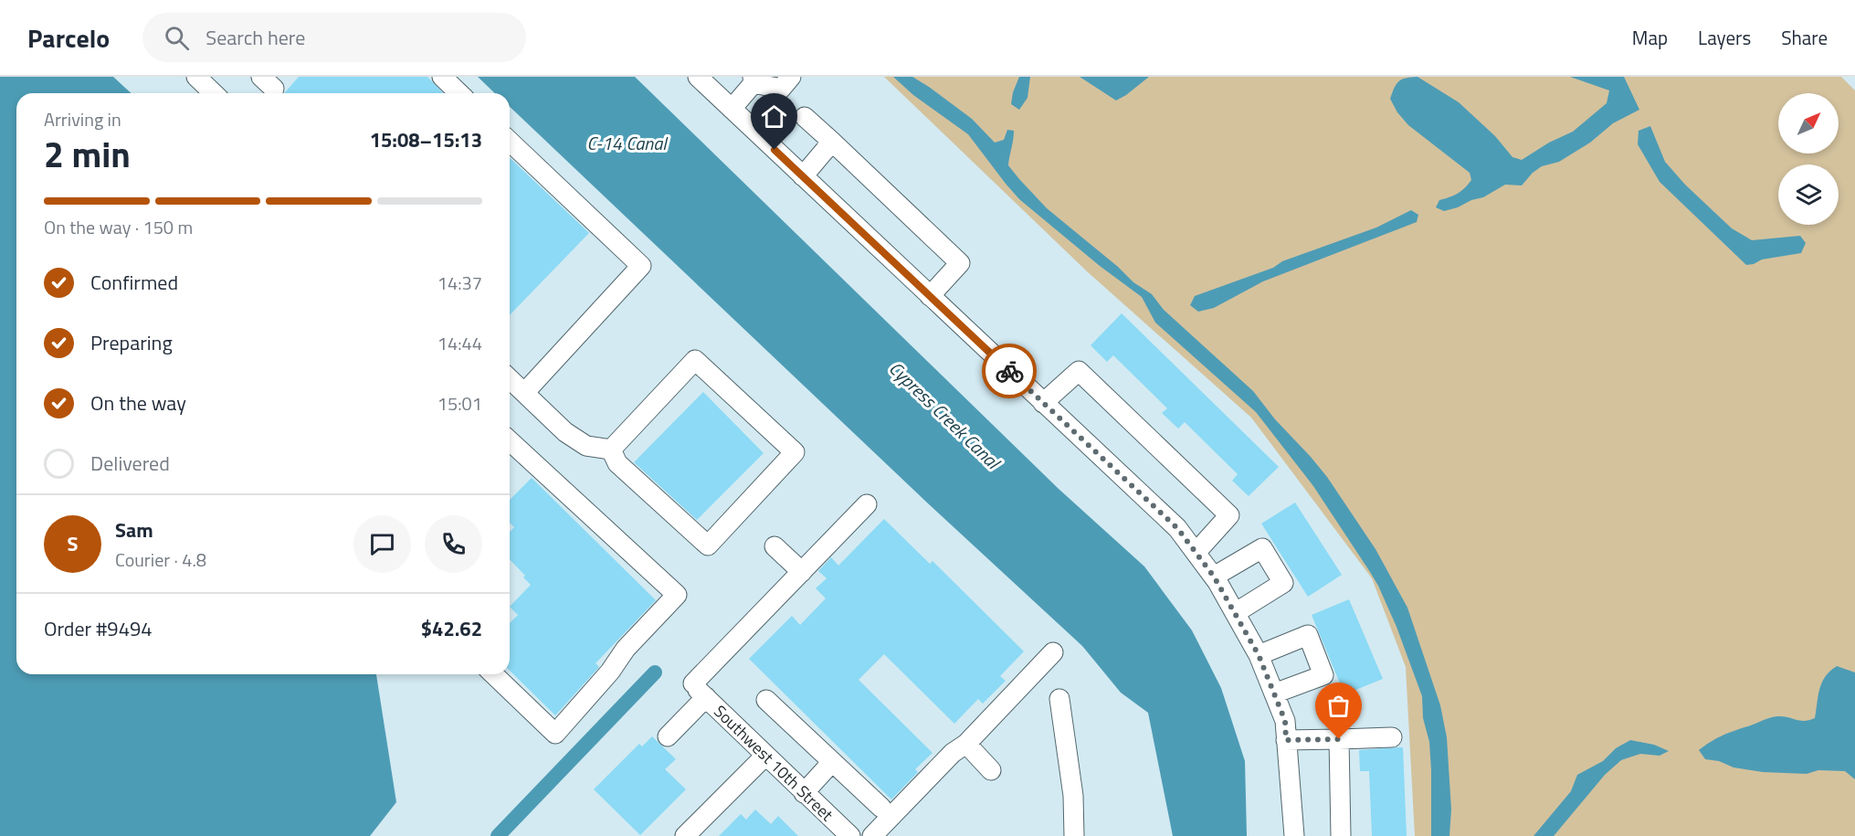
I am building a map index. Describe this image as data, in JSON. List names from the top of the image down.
{
  "streets": {
    "street": ["Southwest 10th Street"]
  },
  "water": ["C-14 Canal", "Cypress Creek Canal"],
  "north": "top right",
  "page": {
    "header": "Parcelo",
    "search": "Search here",
    "nav": ["Map", "Layers", "Share"],
    "heading": ["2 min", "Arriving in", "15:08–15:13"],
    "panel": [
      "Sam",
      "Courier · 4.8",
      "Order #9494",
      "$42.62"
    ],
    "bar": "On the way · 150 m",
    "list": [
      ["Confirmed", "14:37"],
      ["Preparing", "14:44"],
      ["On the way", "15:01"],
      "Delivered"
    ],
    "round": "S"
  }
}
